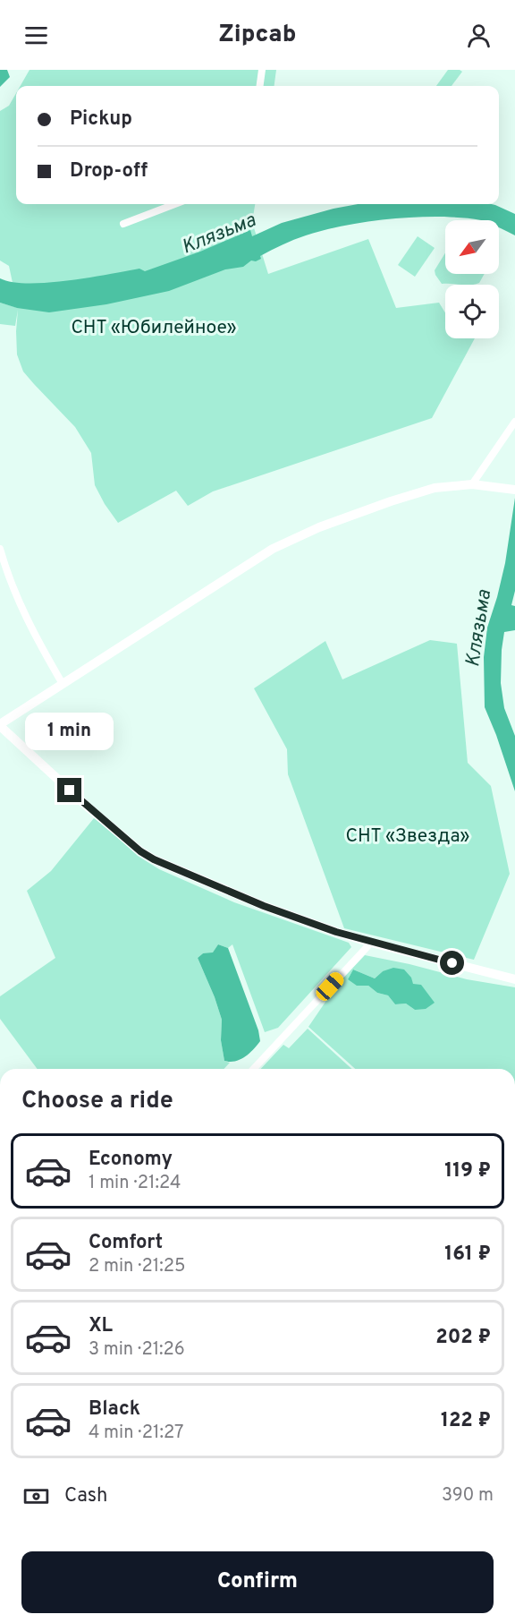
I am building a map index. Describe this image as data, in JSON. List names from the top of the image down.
{
  "water": ["Клязьма"],
  "parks": ["СНТ «Юбилейное»", "СНТ «Звезда»"],
  "north": "bottom left",
  "page": {
    "header": "Zipcab",
    "banner": ["Pickup", "Drop-off"],
    "bubble": "1 min",
    "heading": "Choose a ride",
    "list": [
      {
        "name": "Economy",
        "note": "1 min · 21:24",
        "value": "119 ₽"
      },
      {
        "name": "Comfort",
        "note": "2 min · 21:25",
        "value": "161 ₽"
      },
      {
        "name": "XL",
        "note": "3 min · 21:26",
        "value": "202 ₽"
      },
      {
        "name": "Black",
        "note": "4 min · 21:27",
        "value": "122 ₽"
      }
    ],
    "pay": ["Cash", "390 m"],
    "buttons": "Confirm"
  }
}
